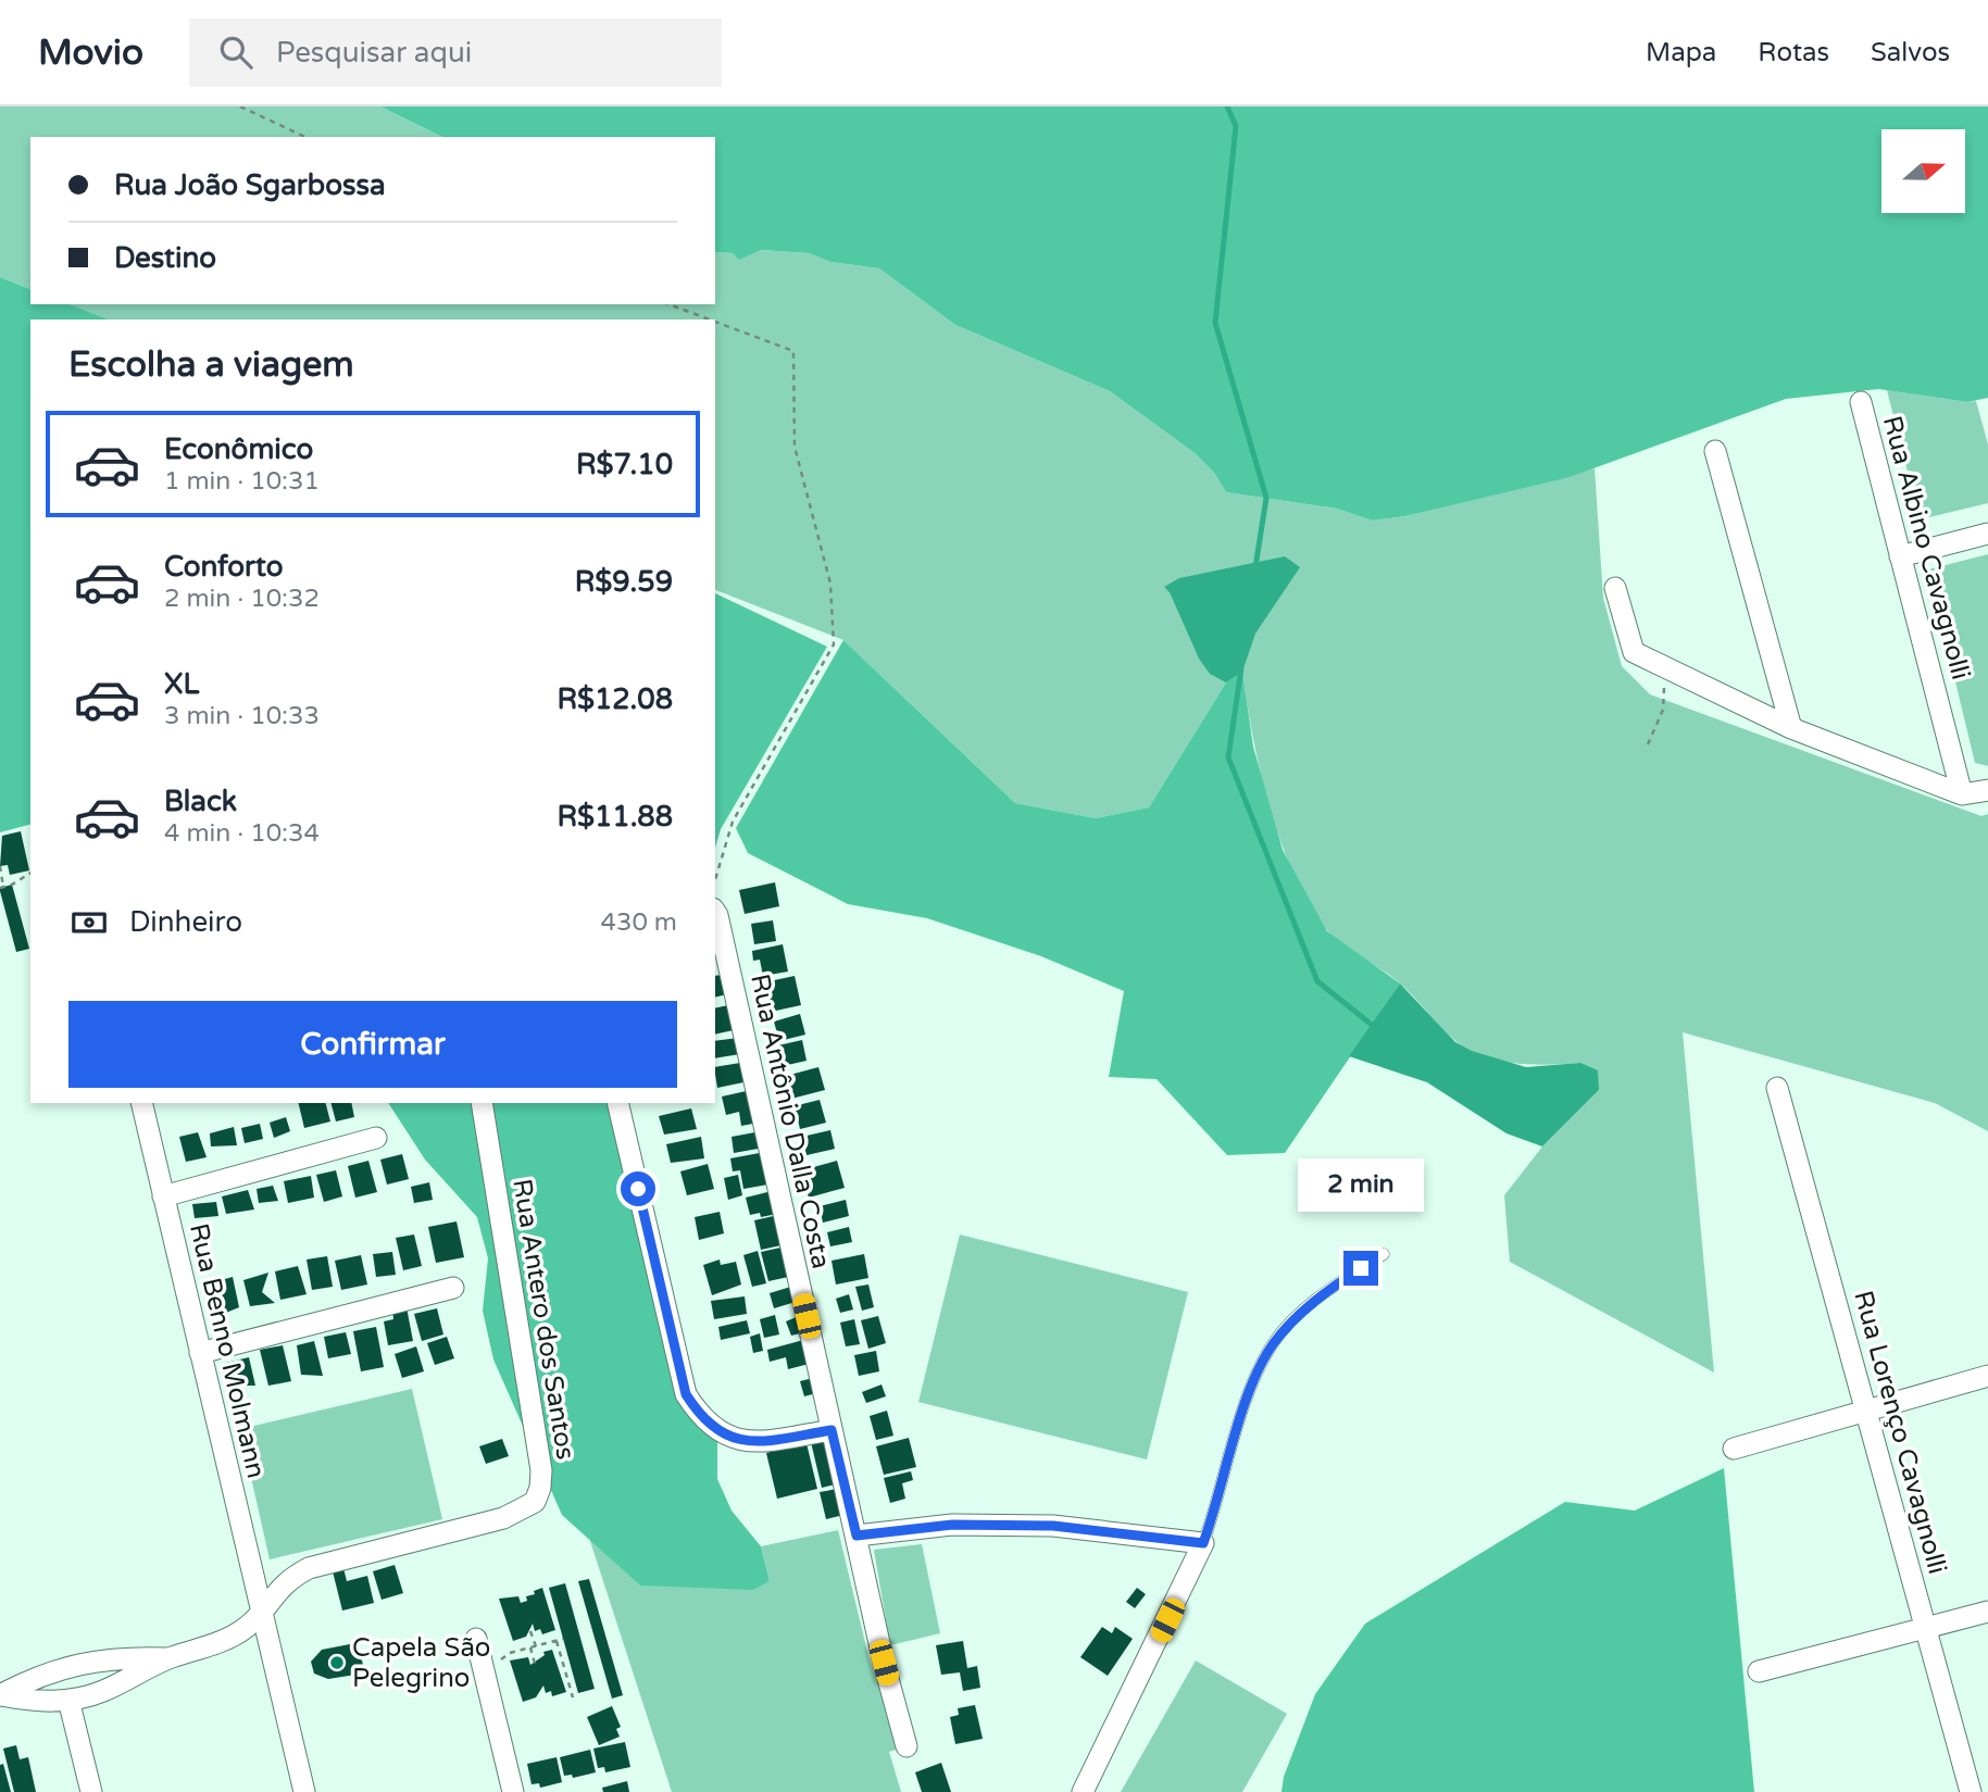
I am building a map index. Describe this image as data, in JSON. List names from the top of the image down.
{
  "streets": {
    "street": [
      "Rua Albino Cavagnolli",
      "Rua Antônio Dalla Costa",
      "Rua Antero dos Santos",
      "Rua Benno Molmann",
      "Rua Lorenço Cavagnolli"
    ]
  },
  "crossings": [
    ["Rua Antero dos Santos", "Rua Benno Molmann"]
  ],
  "places": ["Capela São Pelegrino"],
  "north": "right",
  "page": {
    "header": "Movio",
    "search": "Pesquisar aqui",
    "nav": ["Mapa", "Rotas", "Salvos"],
    "banner": ["Rua João Sgarbossa", "Destino"],
    "heading": "Escolha a viagem",
    "list": [
      {
        "name": "Econômico",
        "note": "1 min · 10:31",
        "value": "R$7.10"
      },
      {
        "name": "Conforto",
        "note": "2 min · 10:32",
        "value": "R$9.59"
      },
      {
        "name": "XL",
        "note": "3 min · 10:33",
        "value": "R$12.08"
      },
      {
        "name": "Black",
        "note": "4 min · 10:34",
        "value": "R$11.88"
      }
    ],
    "pay": ["Dinheiro", "430 m"],
    "buttons": "Confirmar",
    "bubble": "2 min"
  }
}
